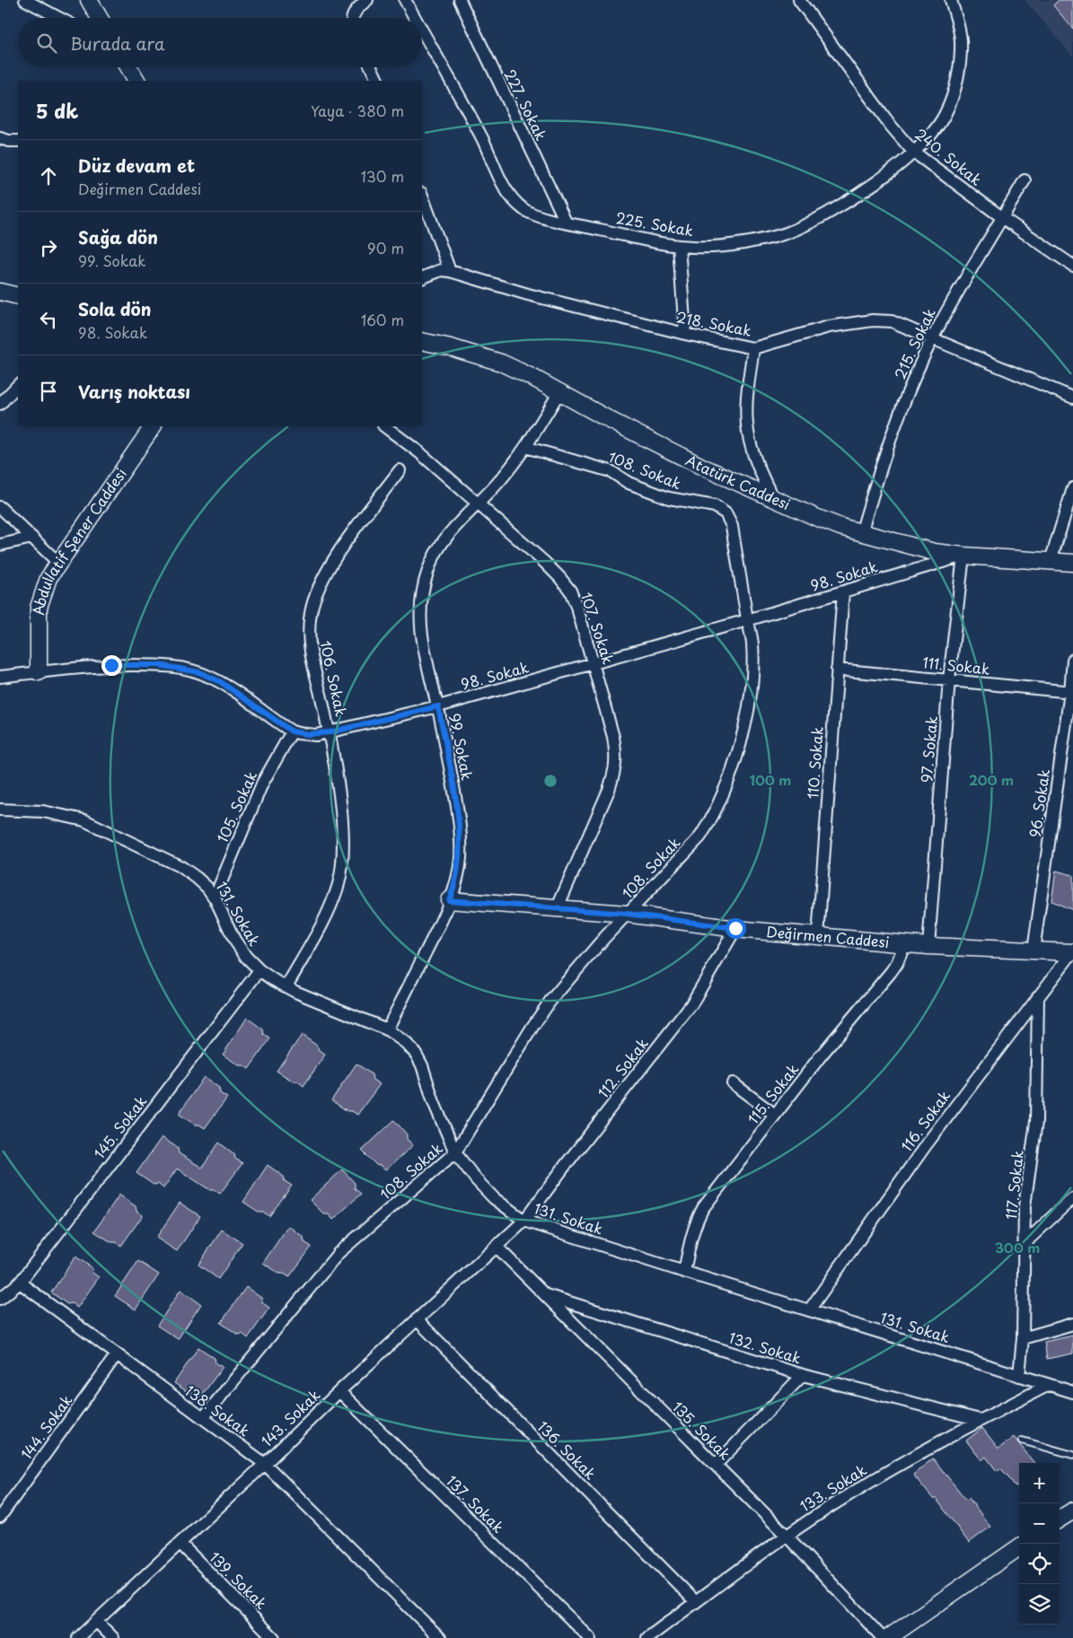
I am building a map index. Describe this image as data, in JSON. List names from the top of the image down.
{
  "streets": {
    "street": [
      "227. Sokak",
      "240. Sokak",
      "225. Sokak",
      "218. Sokak",
      "215. Sokak",
      "108. Sokak",
      "Atatürk Caddesi",
      "Abdullatif Şener Caddesi",
      "98. Sokak",
      "107. Sokak",
      "111. Sokak",
      "106. Sokak",
      "99. Sokak",
      "97. Sokak",
      "110. Sokak",
      "96. Sokak",
      "105. Sokak",
      "131. Sokak",
      "Değirmen Caddesi",
      "112. Sokak",
      "115. Sokak",
      "116. Sokak",
      "145. Sokak",
      "117. Sokak",
      "132. Sokak",
      "138. Sokak",
      "143. Sokak",
      "144. Sokak",
      "135. Sokak",
      "136. Sokak",
      "133. Sokak",
      "137. Sokak",
      "139. Sokak"
    ]
  },
  "crossings": [
    ["227. Sokak", "225. Sokak"],
    ["240. Sokak", "225. Sokak"],
    ["240. Sokak", "215. Sokak"],
    ["218. Sokak", "215. Sokak"],
    ["215. Sokak", "Atatürk Caddesi"],
    ["108. Sokak", "98. Sokak"],
    ["108. Sokak", "99. Sokak"],
    ["108. Sokak", "131. Sokak"],
    ["108. Sokak", "Değirmen Caddesi"],
    ["108. Sokak", "138. Sokak"],
    ["Atatürk Caddesi", "98. Sokak"],
    ["Atatürk Caddesi", "99. Sokak"],
    ["Atatürk Caddesi", "97. Sokak"],
    ["Abdullatif Şener Caddesi", "98. Sokak"],
    ["98. Sokak", "107. Sokak"],
    ["98. Sokak", "106. Sokak"],
    ["98. Sokak", "99. Sokak"],
    ["98. Sokak", "97. Sokak"],
    ["98. Sokak", "110. Sokak"],
    ["98. Sokak", "105. Sokak"],
    ["107. Sokak", "99. Sokak"],
    ["107. Sokak", "Değirmen Caddesi"],
    ["111. Sokak", "97. Sokak"],
    ["111. Sokak", "110. Sokak"],
    ["111. Sokak", "96. Sokak"],
    ["106. Sokak", "131. Sokak"],
    ["99. Sokak", "131. Sokak"],
    ["99. Sokak", "Değirmen Caddesi"],
    ["97. Sokak", "Değirmen Caddesi"],
    ["110. Sokak", "Değirmen Caddesi"],
    ["96. Sokak", "Değirmen Caddesi"],
    ["105. Sokak", "131. Sokak"],
    ["131. Sokak", "112. Sokak"],
    ["131. Sokak", "115. Sokak"],
    ["131. Sokak", "116. Sokak"],
    ["131. Sokak", "145. Sokak"],
    ["131. Sokak", "117. Sokak"],
    ["131. Sokak", "143. Sokak"],
    ["131. Sokak", "133. Sokak"],
    ["Değirmen Caddesi", "112. Sokak"],
    ["Değirmen Caddesi", "115. Sokak"],
    ["Değirmen Caddesi", "116. Sokak"],
    ["112. Sokak", "143. Sokak"],
    ["116. Sokak", "117. Sokak"],
    ["145. Sokak", "138. Sokak"],
    ["132. Sokak", "135. Sokak"],
    ["132. Sokak", "133. Sokak"],
    ["138. Sokak", "143. Sokak"],
    ["138. Sokak", "144. Sokak"],
    ["143. Sokak", "135. Sokak"],
    ["143. Sokak", "136. Sokak"],
    ["143. Sokak", "137. Sokak"],
    ["143. Sokak", "139. Sokak"],
    ["135. Sokak", "133. Sokak"],
    ["136. Sokak", "133. Sokak"]
  ],
  "page": {
    "search": "Burada ara",
    "heading": ["5 dk", "Yaya · 380 m"],
    "list": [
      ["Düz devam et", "Değirmen Caddesi", "130 m"],
      ["Sağa dön", "99. Sokak", "90 m"],
      ["Sola dön", "98. Sokak", "160 m"],
      "Varış noktası"
    ],
    "map_buttons": ["+", "−"]
  },
  "rings": ["100 m", "200 m", "300 m"]
}
